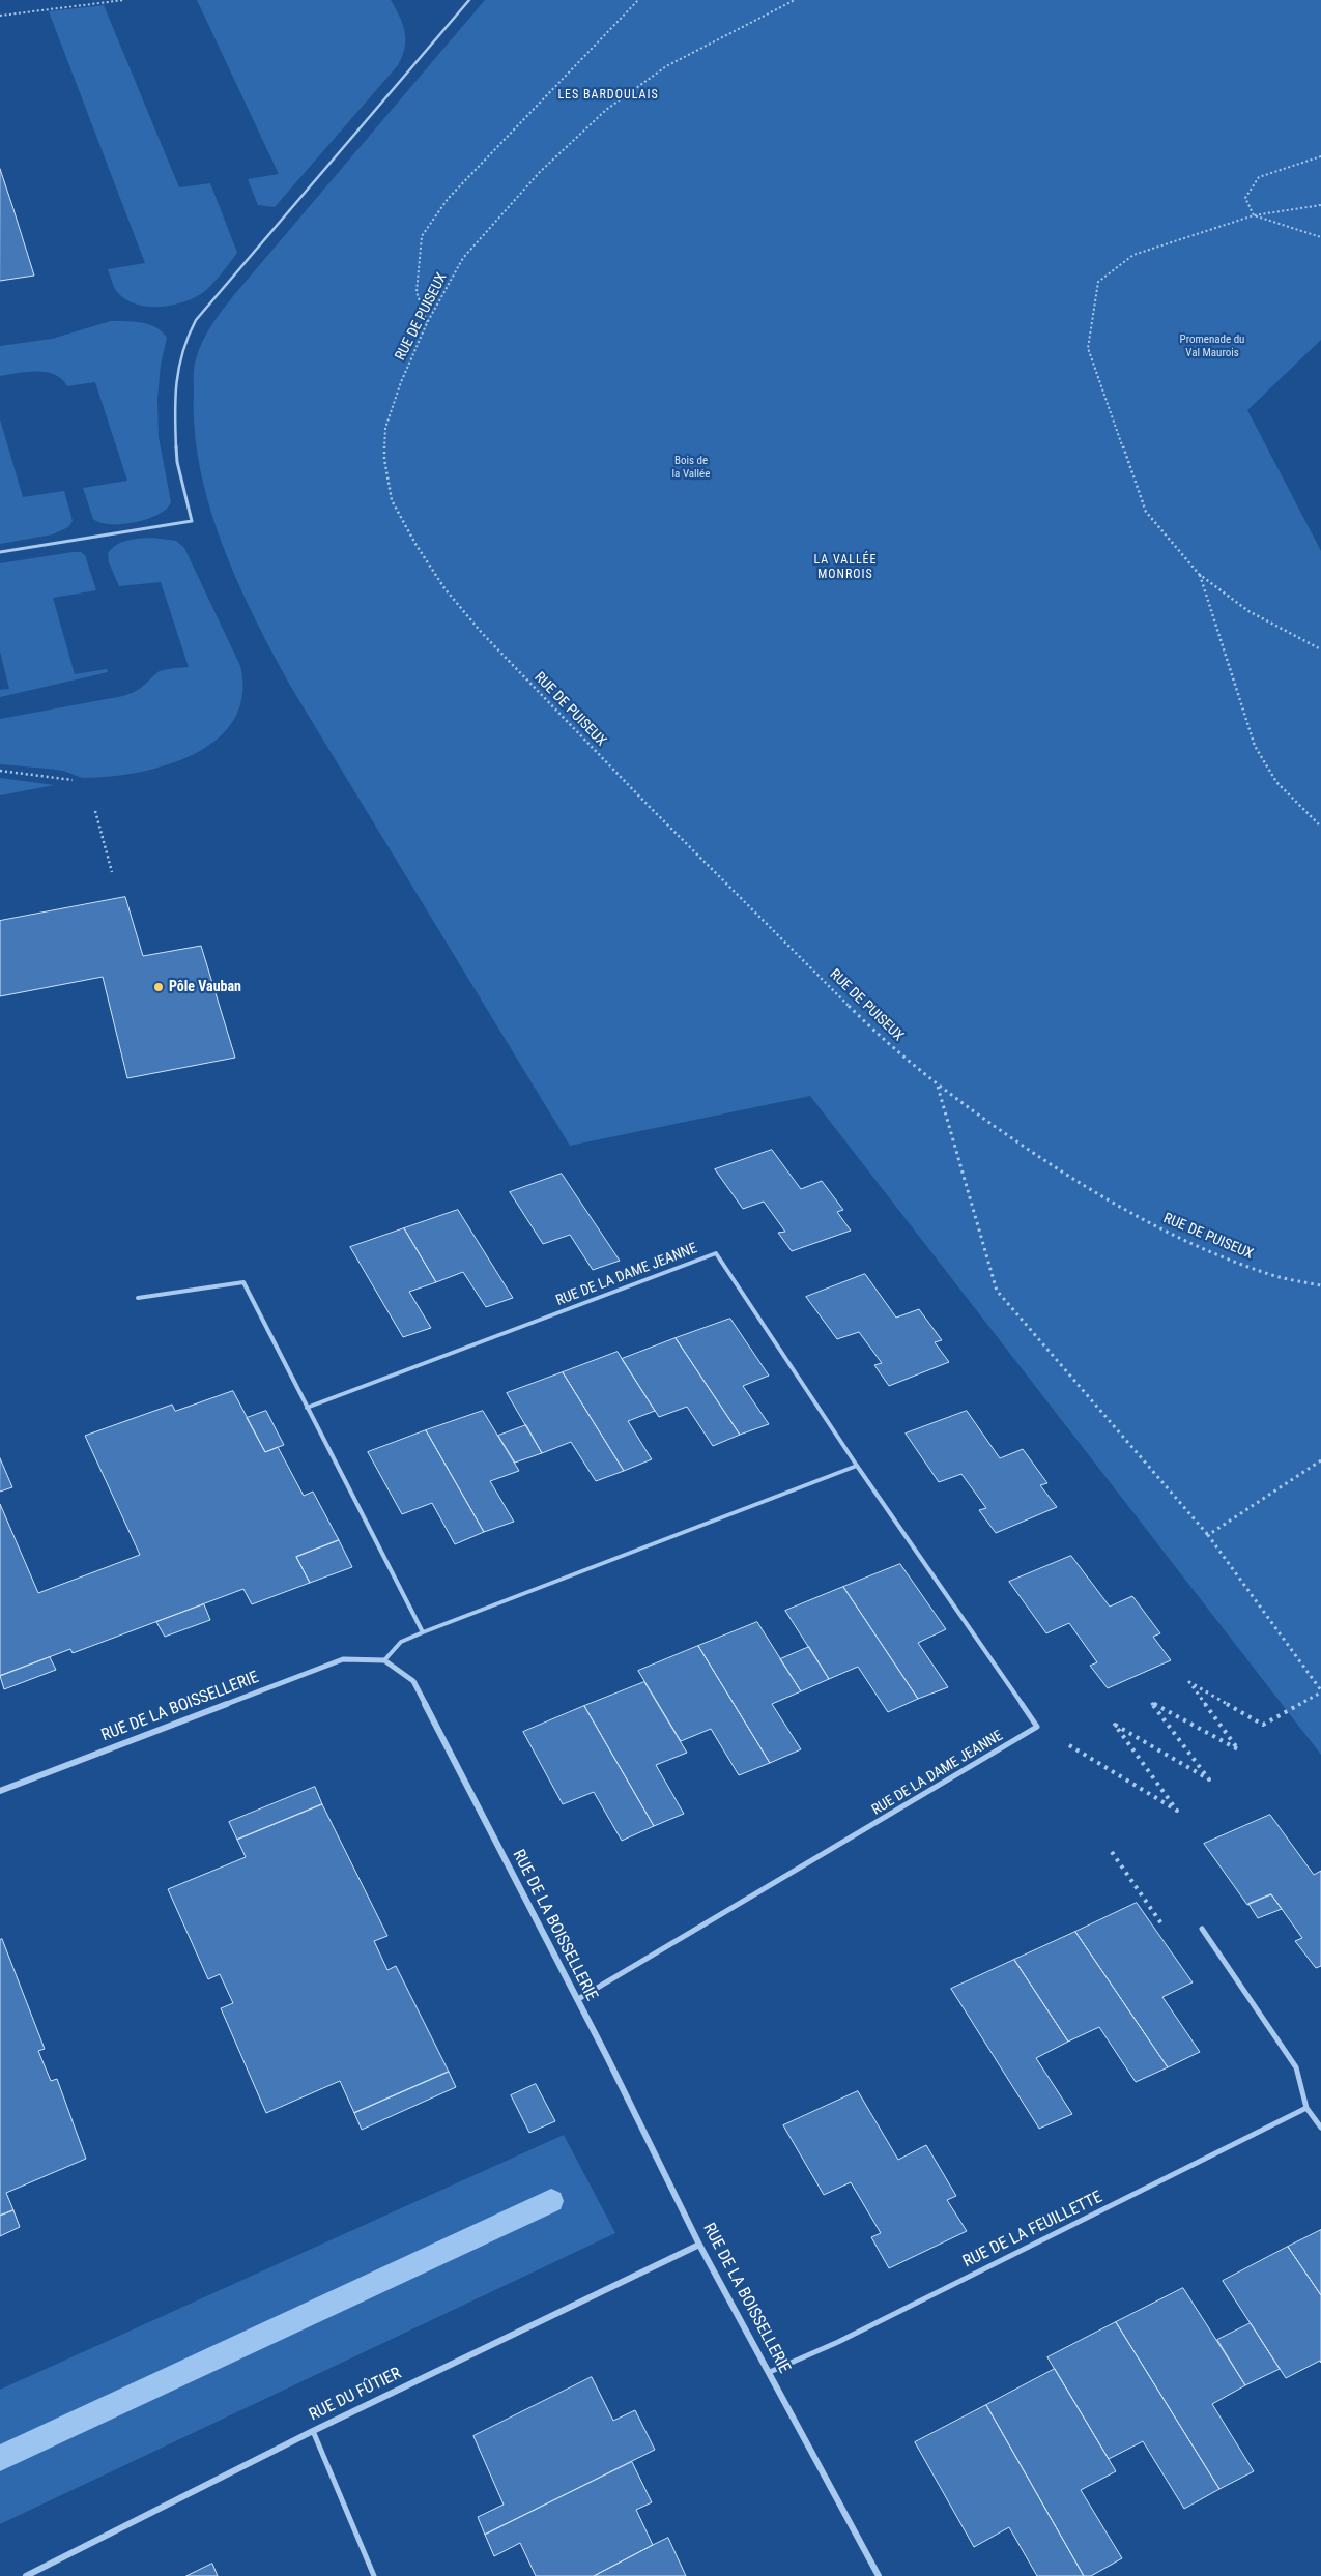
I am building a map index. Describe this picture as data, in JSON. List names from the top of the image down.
{
  "streets": {
    "street": ["RUE DE LA BOISSELLERIE", "RUE DU FÛTIER"],
    "lane": ["RUE DE LA DAME JEANNE", "RUE DE LA FEUILLETTE"],
    "path": ["RUE DE PUISEUX"]
  },
  "crossings": [
    ["RUE DE LA DAME JEANNE", "RUE DE LA BOISSELLERIE"],
    ["RUE DE LA BOISSELLERIE", "RUE DE LA FEUILLETTE"],
    ["RUE DE LA BOISSELLERIE", "RUE DU FÛTIER"]
  ],
  "districts": ["LES BARDOULAIS", "LA VALLÉE MONROIS"],
  "parks": ["Promenade du Val Maurois", "Bois de la Vallée"],
  "places": ["Pôle Vauban"]
}
